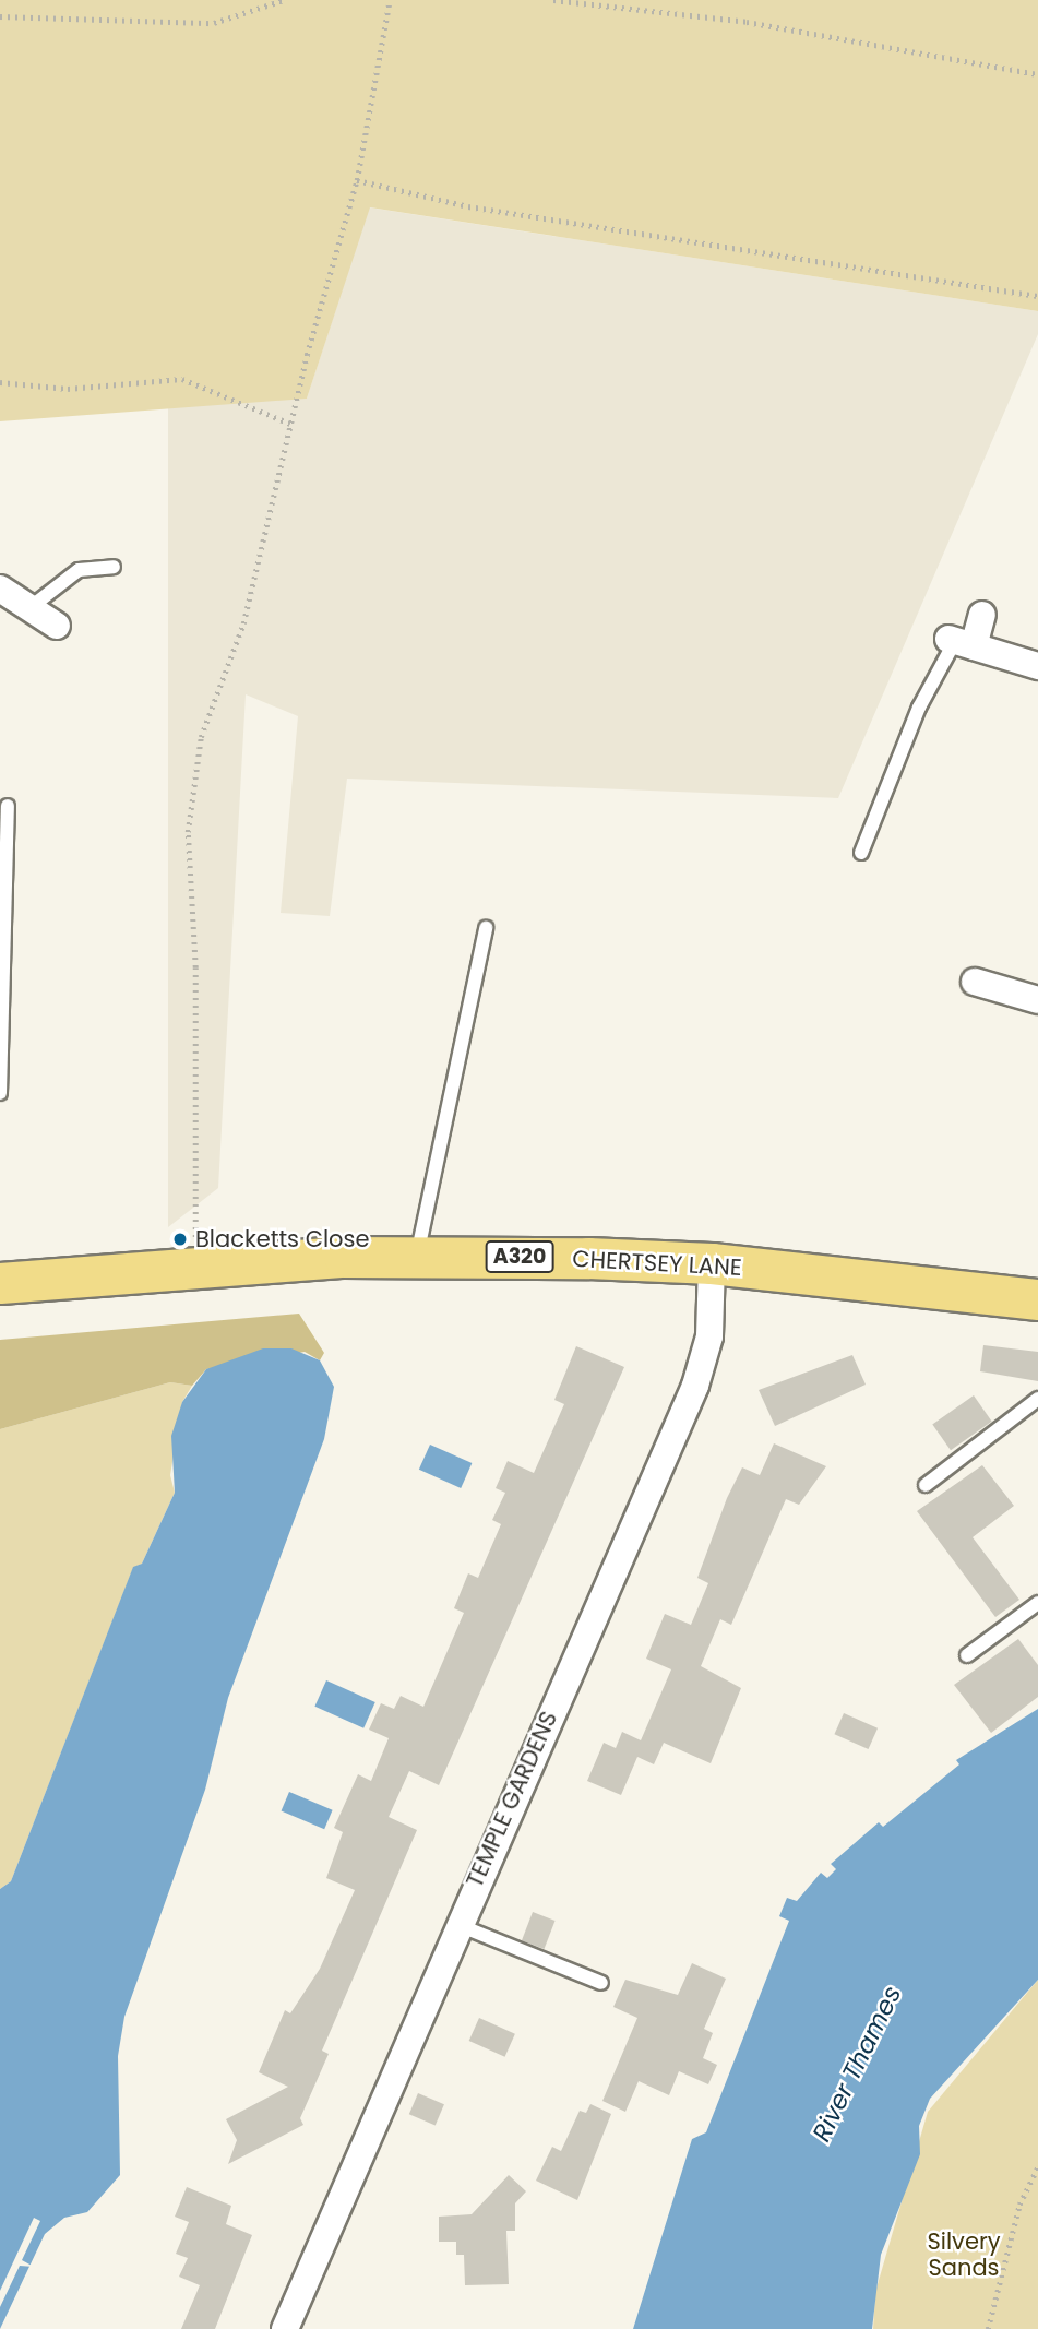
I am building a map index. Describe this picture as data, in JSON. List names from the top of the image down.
{
  "streets": {
    "main road": ["A320", "CHERTSEY LANE"],
    "street": ["TEMPLE GARDENS"]
  },
  "crossings": [
    ["CHERTSEY LANE", "TEMPLE GARDENS"]
  ],
  "water": ["River Thames"],
  "parks": ["Silvery Sands"],
  "places": ["Blacketts Close"]
}
